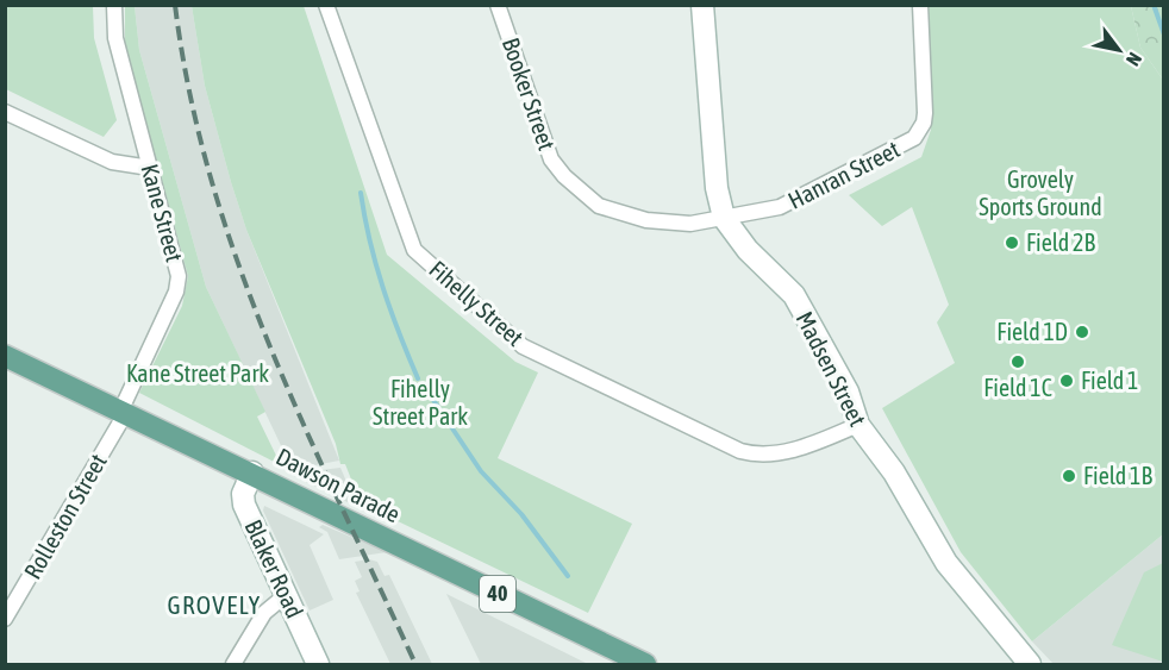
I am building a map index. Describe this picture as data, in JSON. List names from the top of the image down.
{
  "streets": {
    "main road": ["Dawson Parade", "40"],
    "street": [
      "Booker Street",
      "Hanran Street",
      "Kane Street",
      "Fihelly Street",
      "Madsen Street",
      "Rolleston Street",
      "Blaker Road"
    ]
  },
  "crossings": [
    ["Booker Street", "Hanran Street"],
    ["Booker Street", "Madsen Street"],
    ["Hanran Street", "Madsen Street"],
    ["Kane Street", "Dawson Parade"],
    ["Kane Street", "Rolleston Street"],
    ["Fihelly Street", "Madsen Street"],
    ["Dawson Parade", "Rolleston Street"],
    ["Dawson Parade", "Blaker Road"]
  ],
  "districts": ["GROVELY"],
  "parks": ["Grovely Sports Ground", "Kane Street Park", "Fihelly Street Park"],
  "places": [
    "Field 2B",
    "Field 1D",
    "Field 1C",
    "Field 1",
    "Field 1B"
  ],
  "north": "bottom right"
}
